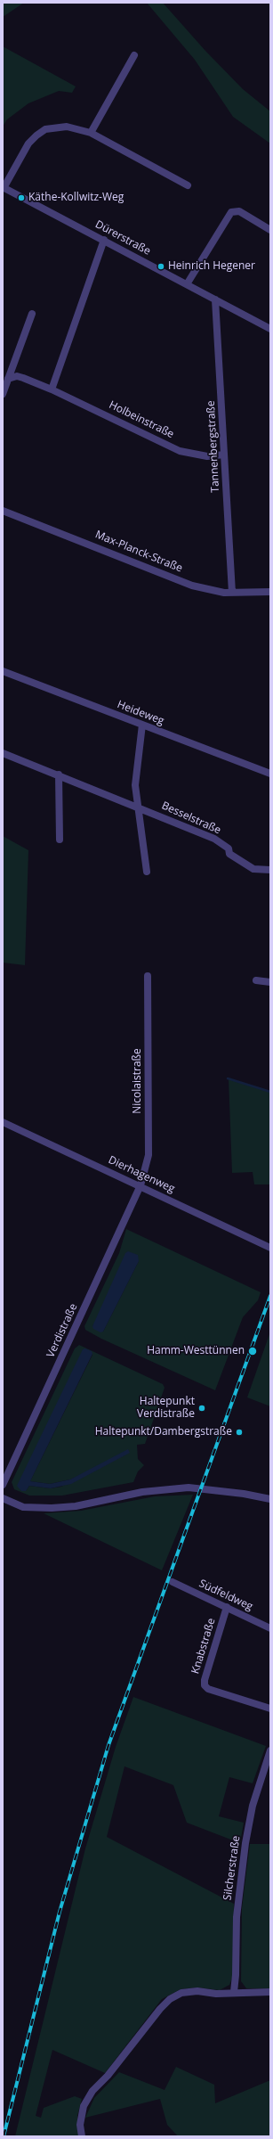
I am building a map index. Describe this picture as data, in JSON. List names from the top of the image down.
{
  "streets": {
    "street": [
      "Dürerstraße",
      "Holbeinstraße",
      "Tannenbergstraße",
      "Max-Planck-Straße",
      "Heideweg",
      "Besselstraße",
      "Nicolaistraße",
      "Dierhagenweg",
      "Verdistraße",
      "Südfeldweg",
      "Knabstraße",
      "Silcherstraße"
    ]
  },
  "crossings": [
    ["Dürerstraße", "Tannenbergstraße"],
    ["Holbeinstraße", "Tannenbergstraße"],
    ["Tannenbergstraße", "Max-Planck-Straße"],
    ["Nicolaistraße", "Dierhagenweg"],
    ["Nicolaistraße", "Verdistraße"],
    ["Dierhagenweg", "Verdistraße"],
    ["Südfeldweg", "Knabstraße"]
  ],
  "places": [
    "Käthe-Kollwitz-Weg",
    "Heinrich Hegener",
    "Hamm-Westtünnen",
    "Haltepunkt Verdistraße",
    "Haltepunkt/Dambergstraße"
  ]
}
